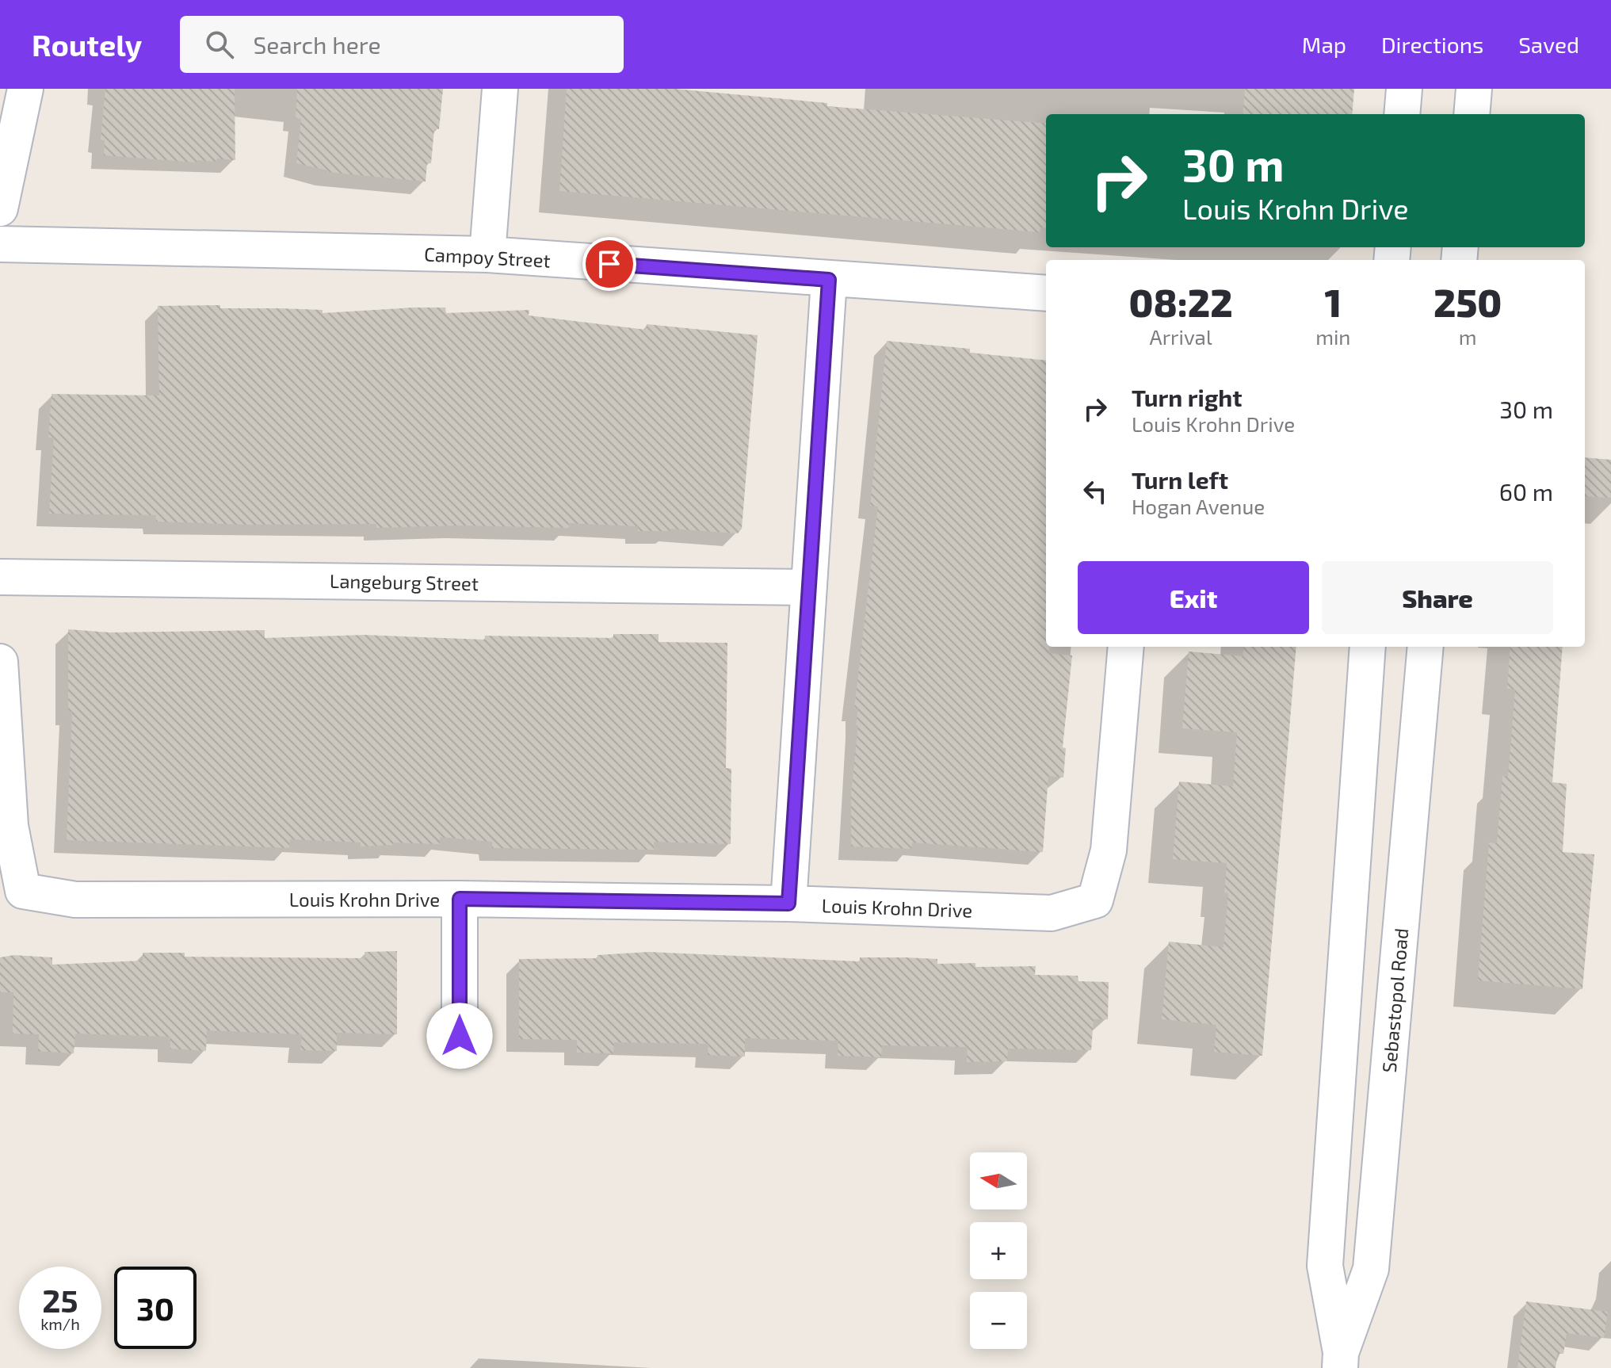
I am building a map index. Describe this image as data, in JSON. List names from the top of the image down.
{
  "streets": {
    "street": [
      "Campoy Street",
      "Langeburg Street",
      "Louis Krohn Drive",
      "Sebastopol Road"
    ]
  },
  "north": "left",
  "page": {
    "header": "Routely",
    "search": "Search here",
    "nav": ["Map", "Directions", "Saved"],
    "turn": ["30 m", "Louis Krohn Drive"],
    "eta": [
      "08:22",
      "Arrival",
      "1",
      "min",
      "250",
      "m"
    ],
    "list": [
      {
        "name": "Turn right",
        "note": "Louis Krohn Drive",
        "value": "30 m"
      },
      {
        "name": "Turn left",
        "note": "Hogan Avenue",
        "value": "60 m"
      }
    ],
    "buttons": ["Exit", "Share"],
    "map_buttons": ["+", "−"],
    "speed": "25 km/h",
    "limit": "30"
  }
}
